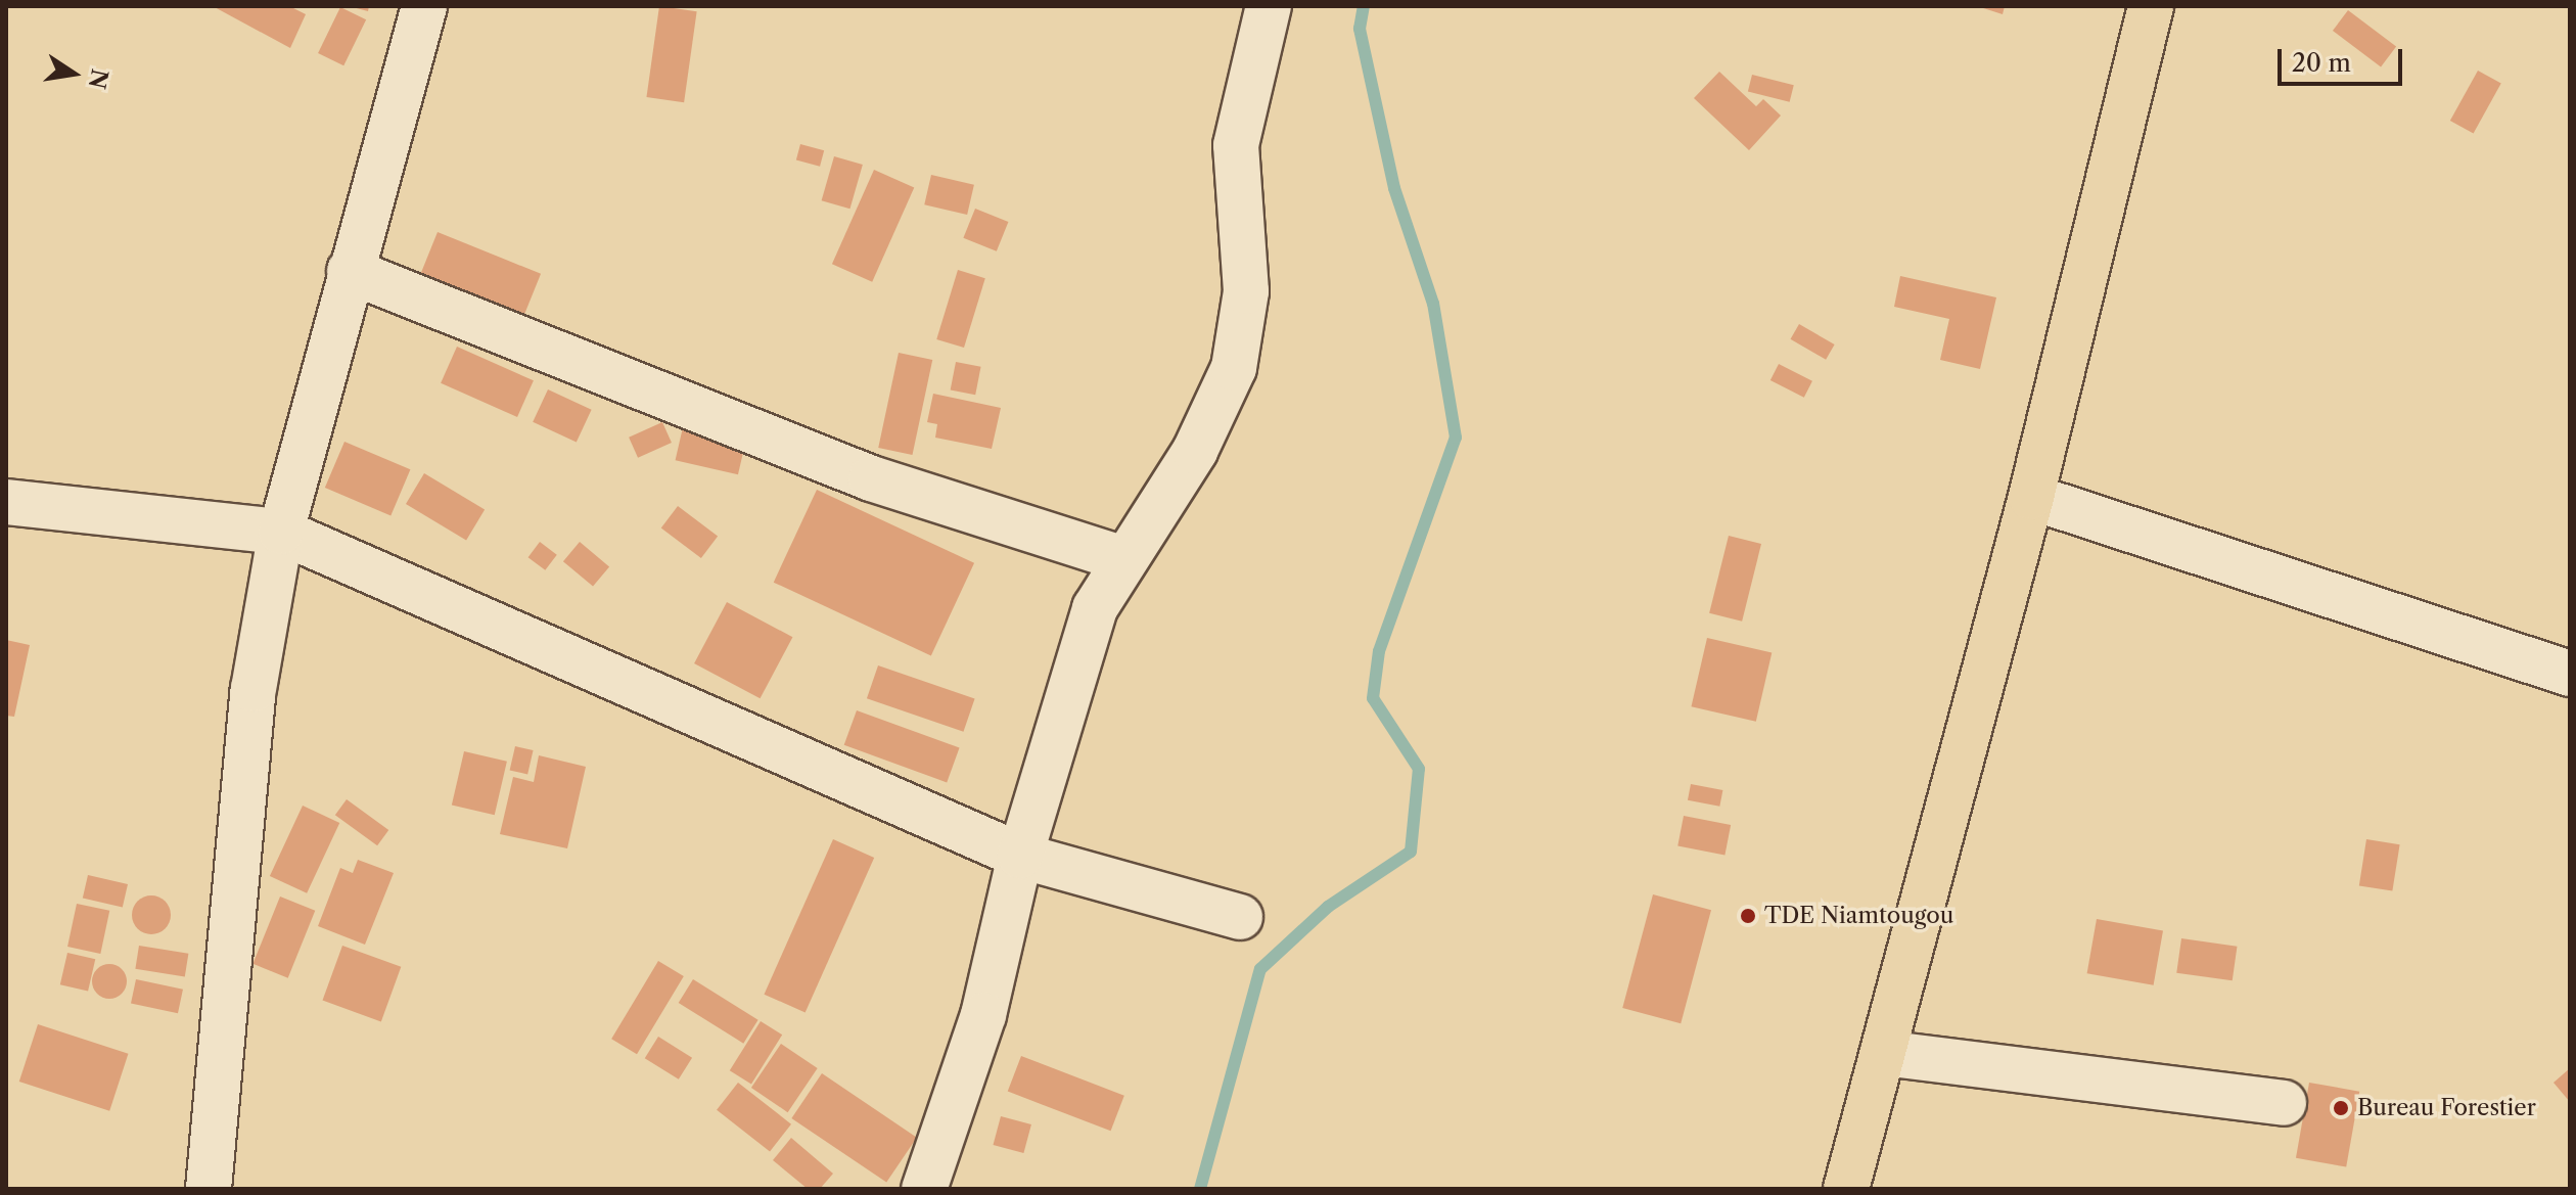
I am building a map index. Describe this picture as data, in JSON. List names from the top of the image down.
{
  "places": ["TDE Niamtougou", "Bureau Forestier"],
  "scale_bar": "20 m",
  "north": "right"
}
